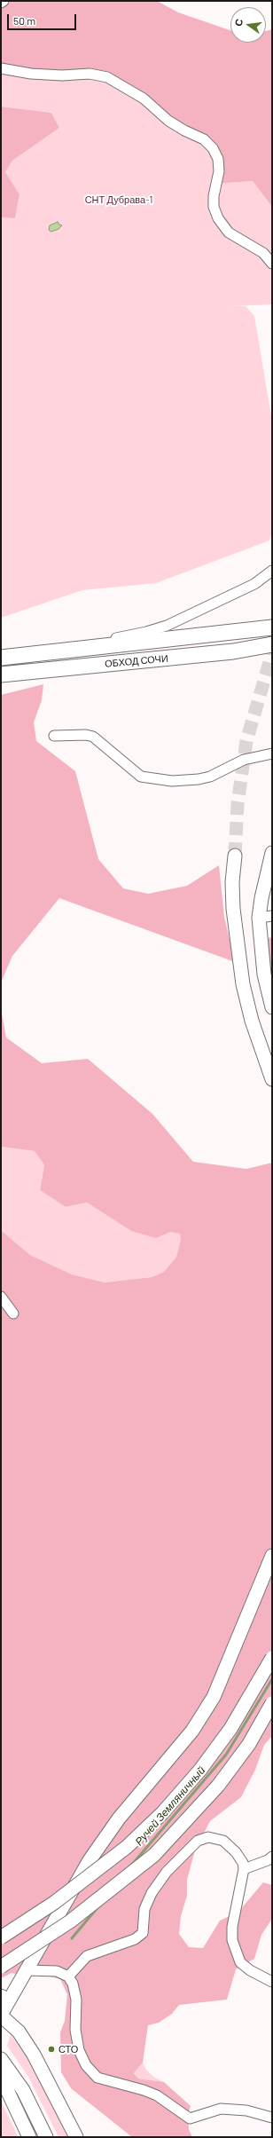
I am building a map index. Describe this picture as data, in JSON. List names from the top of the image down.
{
  "streets": {
    "highway": ["ОБХОД СОЧИ"]
  },
  "water": ["Ручей Земляничный"],
  "parks": ["СНТ Дубрава-1"],
  "places": ["СТО"],
  "scale_bar": "50 m",
  "north": "left"
}
